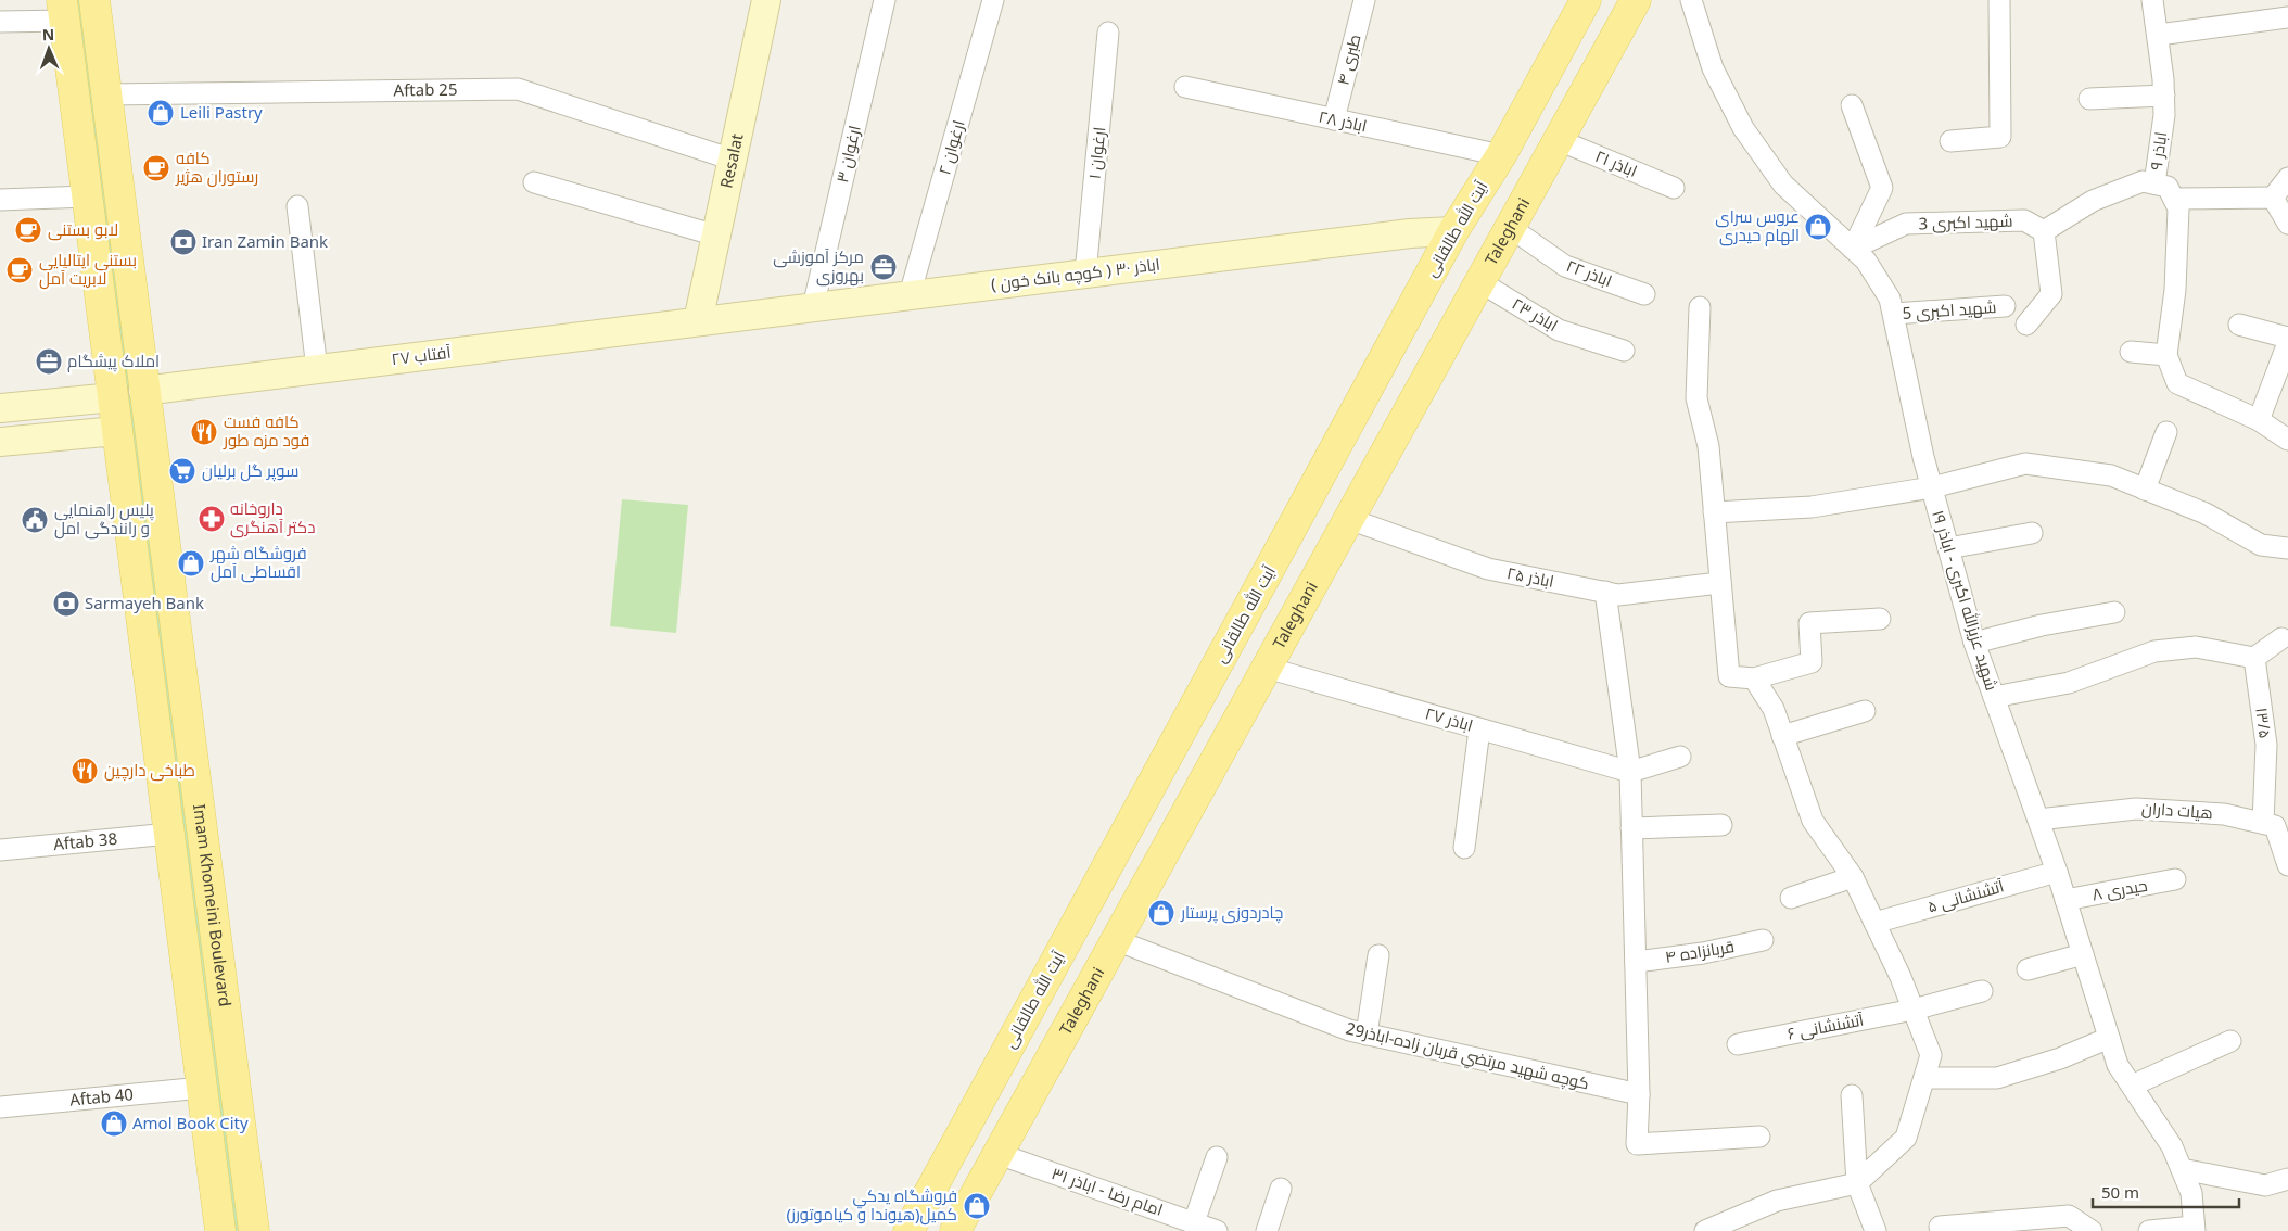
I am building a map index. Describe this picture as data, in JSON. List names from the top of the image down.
{
  "streets": {
    "main road": [
      "Resalat",
      "آیت الله طالقانی",
      "Taleghani",
      "اباذر ۳۰ ( کوچه بانک خون )",
      "آفتاب ۲۷",
      "Imam Khomeini Boulevard"
    ],
    "street": [
      "طبری ۴",
      "Aftab 25",
      "اباذر ۲۸",
      "ارغوان ۲",
      "اباذر ۹",
      "ارغوان ۱",
      "ارغوان ۳",
      "اباذر ۲۱",
      "شهید اکبری 3",
      "اباذر ۲۲",
      "شهید اکبری 5",
      "اباذر ۲۳",
      "اباذر ۲۵",
      "شهید عزیزالله اکبری - اباذر ۱۹",
      "اباذر ۲۷",
      "۱۳/۵",
      "هیات داران",
      "Aftab 38",
      "حیدری ۸",
      "آتشنشانی ۵",
      "قربانزاده ۴",
      "آتشنشانی ۶",
      "كوچه شهيد مرتضي قربان زاده-اباذر29",
      "Aftab 40",
      "امام رضا - اباذر ۳۱"
    ]
  },
  "crossings": [
    ["طبری ۴", "اباذر ۲۸"],
    ["Aftab 25", "Resalat"],
    ["Aftab 25", "Imam Khomeini Boulevard"],
    ["اباذر ۲۸", "آیت الله طالقانی"],
    ["ارغوان ۲", "اباذر ۳۰ ( کوچه بانک خون )"],
    ["ارغوان ۱", "اباذر ۳۰ ( کوچه بانک خون )"],
    ["ارغوان ۳", "اباذر ۳۰ ( کوچه بانک خون )"],
    ["Resalat", "اباذر ۳۰ ( کوچه بانک خون )"],
    ["Resalat", "آفتاب ۲۷"],
    ["اباذر ۲۱", "Taleghani"],
    ["شهید اکبری 3", "شهید عزیزالله اکبری - اباذر ۱۹"],
    ["آیت الله طالقانی", "اباذر ۳۰ ( کوچه بانک خون )"],
    ["Taleghani", "اباذر ۲۲"],
    ["Taleghani", "اباذر ۲۳"],
    ["Taleghani", "اباذر ۲۵"],
    ["Taleghani", "اباذر ۲۷"],
    ["Taleghani", "كوچه شهيد مرتضي قربان زاده-اباذر29"],
    ["Taleghani", "امام رضا - اباذر ۳۱"],
    ["اباذر ۳۰ ( کوچه بانک خون )", "آفتاب ۲۷"],
    ["شهید اکبری 5", "شهید عزیزالله اکبری - اباذر ۱۹"],
    ["آفتاب ۲۷", "Imam Khomeini Boulevard"],
    ["شهید عزیزالله اکبری - اباذر ۱۹", "هیات داران"],
    ["شهید عزیزالله اکبری - اباذر ۱۹", "حیدری ۸"],
    ["شهید عزیزالله اکبری - اباذر ۱۹", "آتشنشانی ۵"],
    ["۱۳/۵", "هیات داران"],
    ["Aftab 38", "Imam Khomeini Boulevard"],
    ["Imam Khomeini Boulevard", "Aftab 40"]
  ],
  "places": {
    "shop": [
      "Leili Pastry",
      "عروس سرای الهام حیدری",
      "فروشگاه شهر اقساطی آمل",
      "چادردوزی پرستار",
      "Amol Book City",
      "فروشگاه يدكي كميل(هیوندا و کیاموتورز)"
    ],
    "cafe": ["کافه رستوران هژیر", "لابو بستنی", "بستنی ایتالیایی لابریت آمل"],
    "bank": ["Iran Zamin Bank", "Sarmayeh Bank"],
    "office": ["مرکز آموزشی بهروزی", "املاک پیشگام"],
    "restaurant": ["کافه فست فود مزه طور", "طباخی دارچین"],
    "supermarket": ["سوپر گل برلیان"],
    "pharmacy": ["داروخانه دکتر آهنگری"],
    "public building": ["پلیس راهنمایی و رانندگی امل"]
  },
  "scale_bar": "50 m",
  "north": "top"
}
